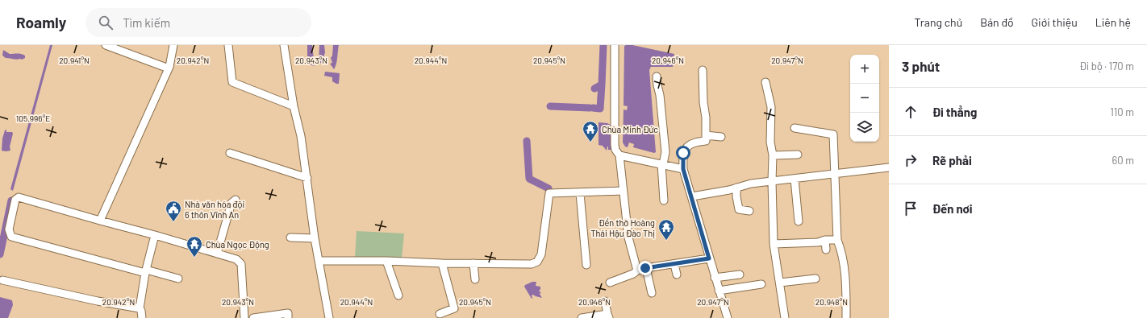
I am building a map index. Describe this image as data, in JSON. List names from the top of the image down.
{
  "places": {
    "temple": ["Chùa Minh Đức", "Đền thờ Hoàng Thái Hậu Đào Thị", "Chùa Ngọc Động"],
    "public building": ["Nhà văn hóa đội 6 thôn Vĩnh An"]
  },
  "page": {
    "header": "Roamly",
    "search": "Tìm kiếm",
    "nav": [
      "Trang chủ",
      "Bản đồ",
      "Giới thiệu",
      "Liên hệ"
    ],
    "heading": ["3 phút", "Đi bộ · 170 m"],
    "map_buttons": ["+", "−"],
    "list": [
      ["Đi thẳng", "110 m"],
      ["Rẽ phải", "60 m"],
      "Đến nơi"
    ]
  },
  "coordinates": [
    "20.941°N",
    "20.942°N",
    "20.943°N",
    "20.944°N",
    "20.945°N",
    "20.946°N",
    "20.947°N",
    "105.996°E",
    "20.948°N"
  ]
}
